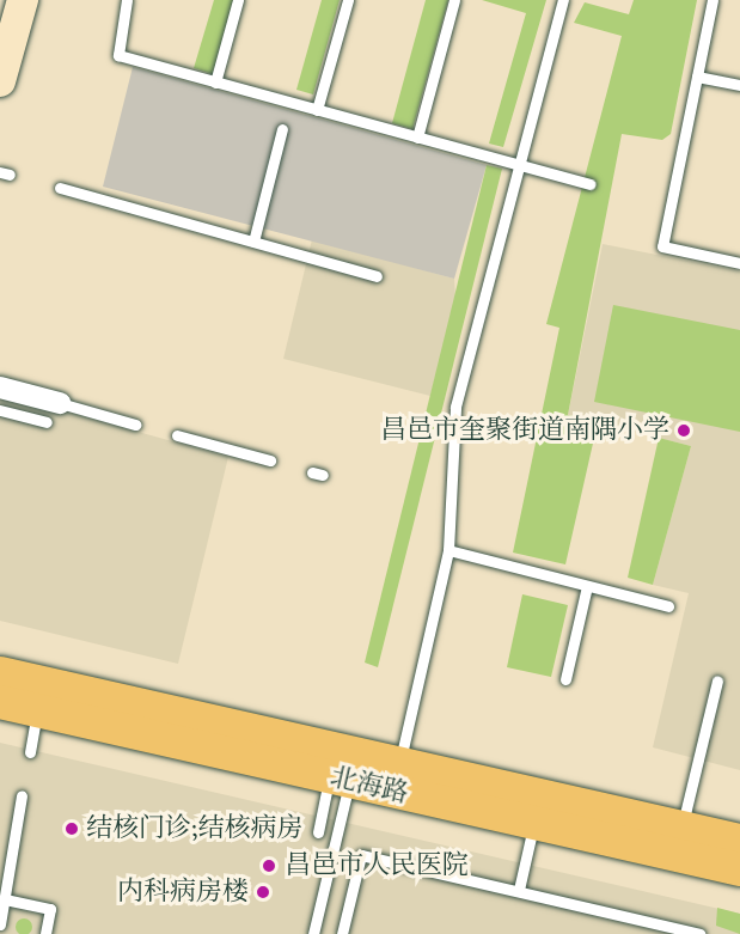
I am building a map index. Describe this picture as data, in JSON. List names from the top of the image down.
{
  "streets": {
    "main road": ["北海路"]
  },
  "places": [
    "昌邑市奎聚街道南隅小学",
    "结核门诊;结核病房",
    "昌邑市人民医院",
    "内科病房楼"
  ]
}
